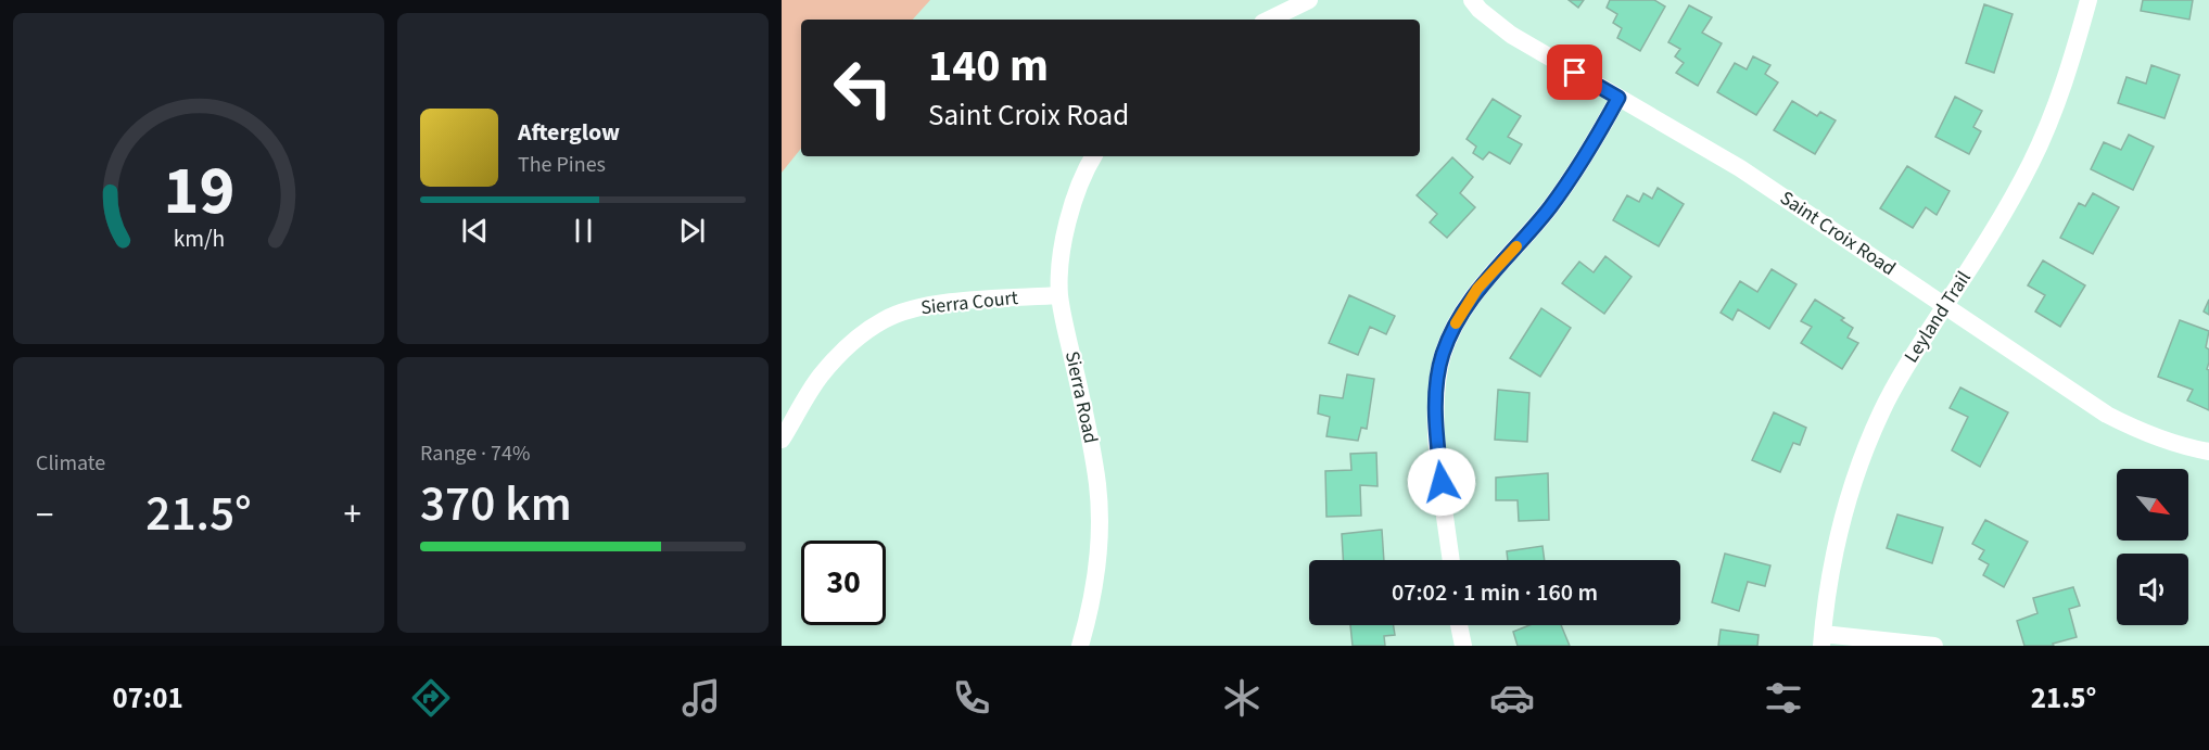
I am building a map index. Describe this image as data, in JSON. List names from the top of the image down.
{
  "streets": {
    "street": [
      "Saint Croix Road",
      "Sierra Court",
      "Leyland Trail",
      "Sierra Road"
    ]
  },
  "crossings": [
    ["Saint Croix Road", "Leyland Trail"],
    ["Sierra Court", "Sierra Road"]
  ],
  "north": "bottom right",
  "page": {
    "turn": ["140 m", "Saint Croix Road"],
    "song": ["Afterglow", "The Pines"],
    "tile": [
      "Climate",
      ["Range · 74%", "370 km"]
    ],
    "heat": ["−", "21.5°", "+"],
    "limit": "30",
    "trip": "07:02 · 1 min · 160 m",
    "tabs": ["07:01", "21.5°"],
    "gauge": ["19", "km/h"]
  }
}
